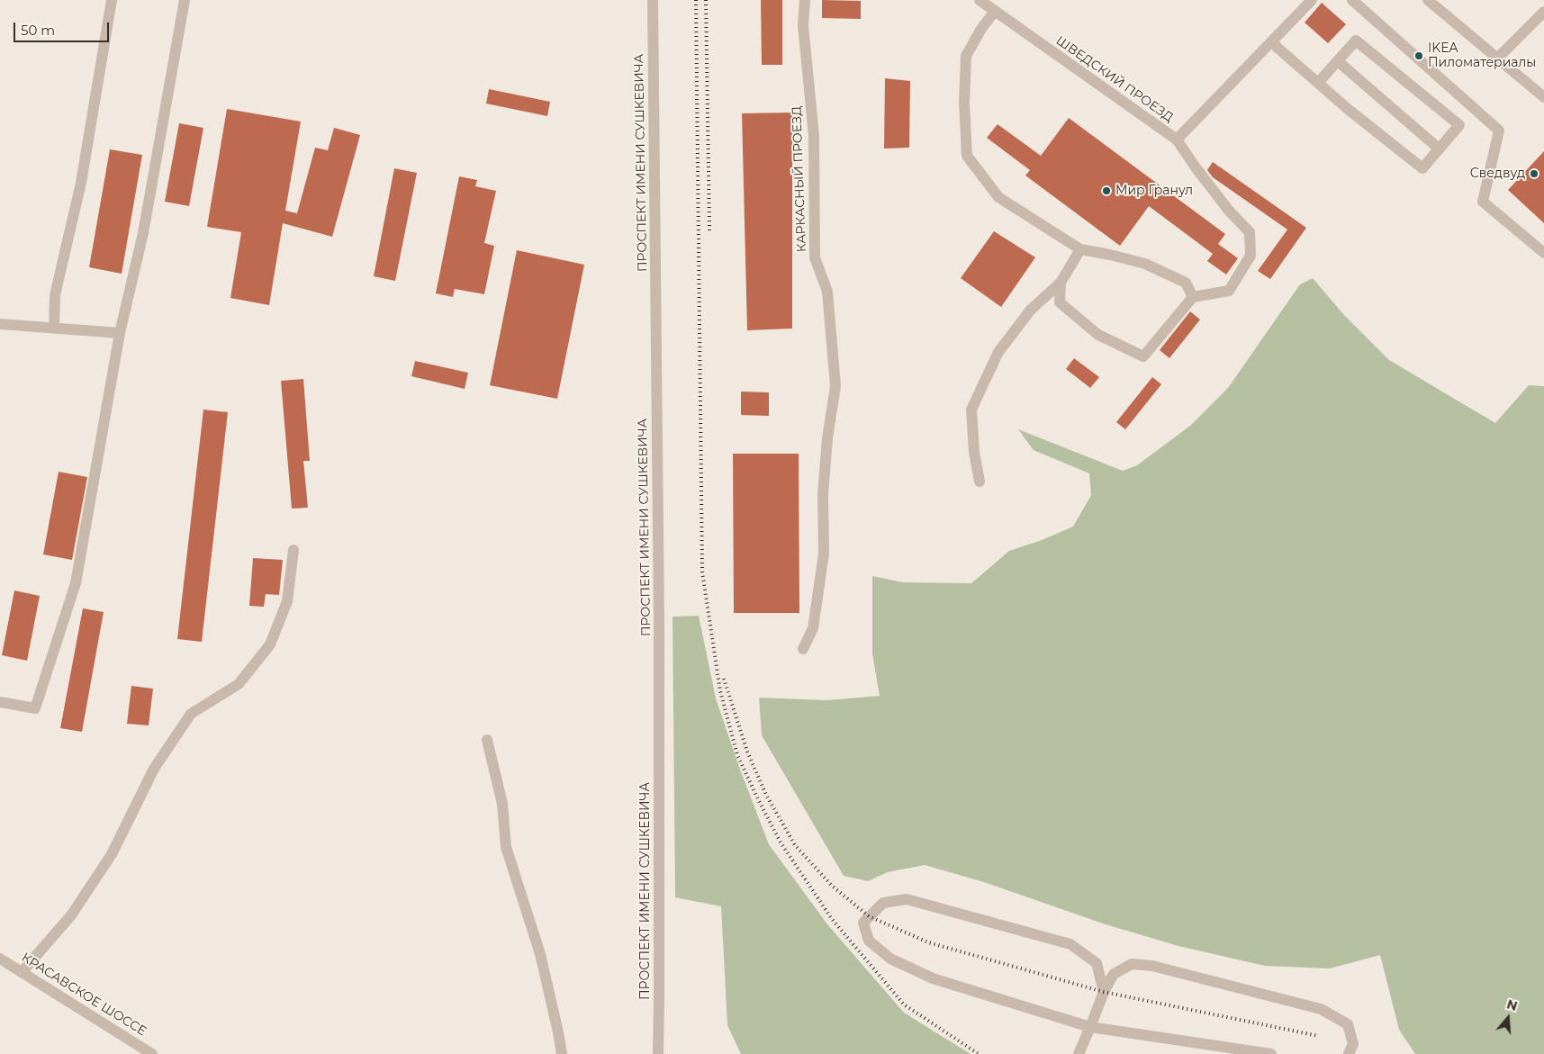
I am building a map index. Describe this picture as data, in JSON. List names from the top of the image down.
{
  "streets": {
    "street": [
      "ШВЕДСКИЙ ПРОЕЗД",
      "ПРОСПЕКТ ИМЕНИ СУШКЕВИЧА",
      "КАРКАСНЫЙ ПРОЕЗД",
      "КРАСАВСКОЕ ШОССЕ"
    ]
  },
  "places": ["IKEA Пиломатериалы", "Сведвуд", "Мир Гранул"],
  "scale_bar": "50 m",
  "north": "top"
}
